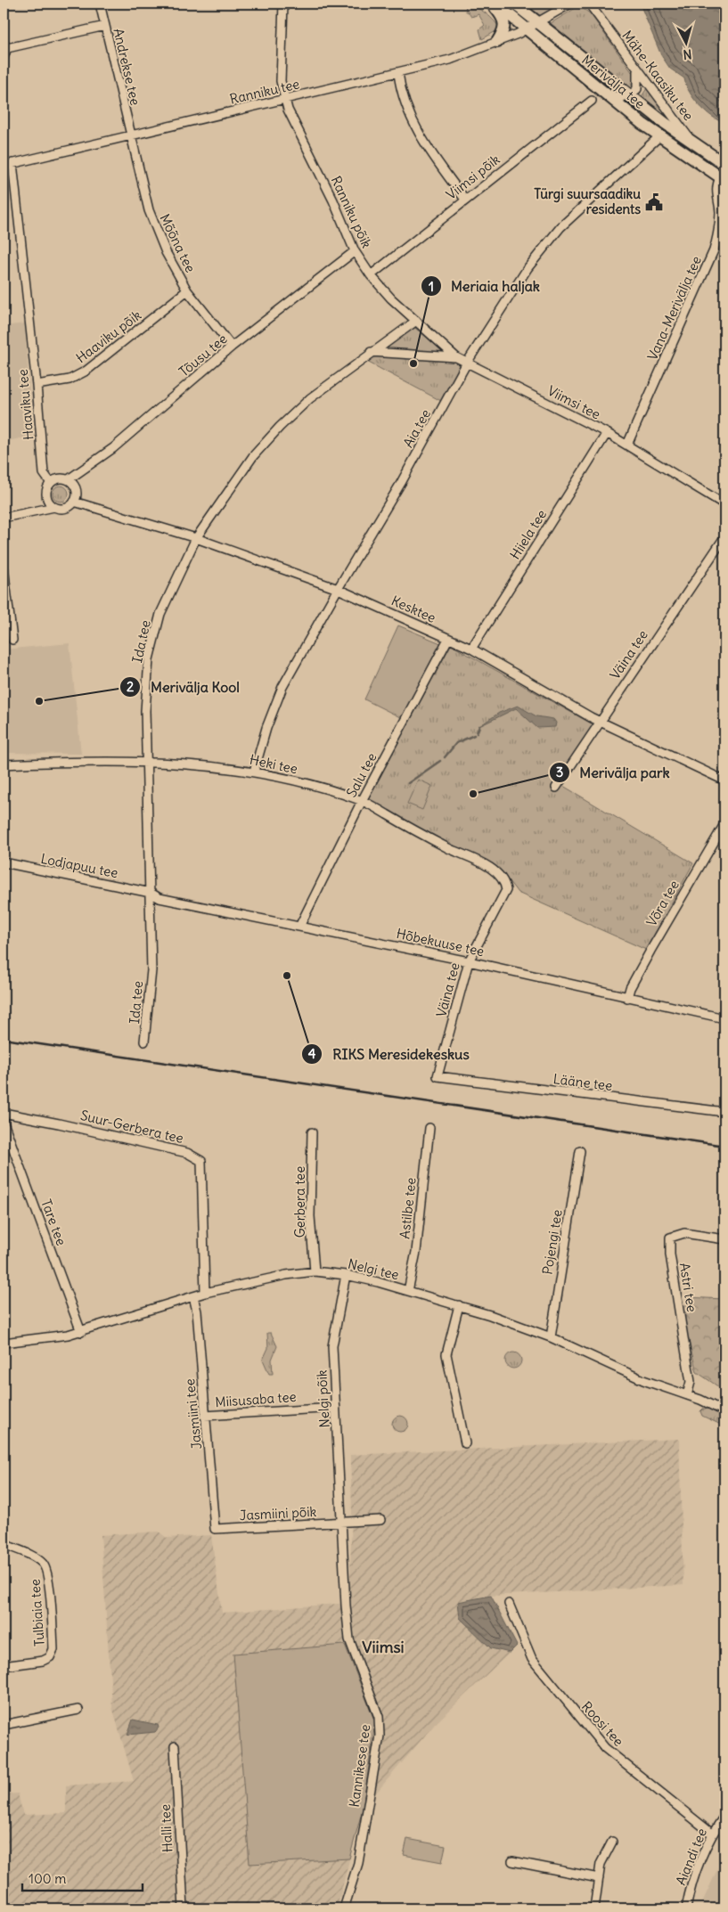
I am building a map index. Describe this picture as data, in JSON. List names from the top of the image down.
{
  "streets": {
    "main road": ["Merivälja tee"],
    "street": [
      "Andrekse tee",
      "Mähe-Kaasiku tee",
      "Ranniku tee",
      "Viimsi põik",
      "Ranniku põik",
      "Mõõna tee",
      "Vana-Merivälja tee",
      "Haaviku põik",
      "Tõusu tee",
      "Viimsi tee",
      "Haaviku tee",
      "Aia tee",
      "Hiiela tee",
      "Kesktee",
      "Ida tee",
      "Väina tee",
      "Heki tee",
      "Salu tee",
      "Lodjapuu tee",
      "Võra tee",
      "Hõbekuuse tee",
      "Lääne tee",
      "Suur-Gerbera tee",
      "Gerbera tee",
      "Astilbe tee",
      "Tare tee",
      "Pojengi tee",
      "Nelgi tee",
      "Astri tee",
      "Nelgi põik",
      "Miisusaba tee",
      "Jasmiini tee",
      "Jasmiini põik",
      "Tulbiaia tee",
      "Roosi tee",
      "Kannikese tee",
      "Halli tee",
      "Aiandi tee"
    ]
  },
  "crossings": [
    ["Andrekse tee", "Ranniku tee"],
    ["Andrekse tee", "Mõõna tee"],
    ["Mähe-Kaasiku tee", "Merivälja tee"],
    ["Merivälja tee", "Ranniku tee"],
    ["Merivälja tee", "Vana-Merivälja tee"],
    ["Merivälja tee", "Aia tee"],
    ["Ranniku tee", "Ranniku põik"],
    ["Ranniku tee", "Mõõna tee"],
    ["Ranniku tee", "Haaviku tee"],
    ["Viimsi põik", "Ranniku põik"],
    ["Ranniku põik", "Tõusu tee"],
    ["Ranniku põik", "Viimsi tee"],
    ["Ranniku põik", "Ida tee"],
    ["Mõõna tee", "Haaviku põik"],
    ["Mõõna tee", "Tõusu tee"],
    ["Vana-Merivälja tee", "Viimsi tee"],
    ["Haaviku põik", "Haaviku tee"],
    ["Tõusu tee", "Haaviku tee"],
    ["Tõusu tee", "Kesktee"],
    ["Viimsi tee", "Aia tee"],
    ["Viimsi tee", "Hiiela tee"],
    ["Viimsi tee", "Ida tee"],
    ["Haaviku tee", "Kesktee"],
    ["Aia tee", "Kesktee"],
    ["Aia tee", "Heki tee"],
    ["Hiiela tee", "Kesktee"],
    ["Kesktee", "Ida tee"],
    ["Kesktee", "Väina tee"],
    ["Kesktee", "Salu tee"],
    ["Ida tee", "Heki tee"],
    ["Ida tee", "Lodjapuu tee"],
    ["Ida tee", "Hõbekuuse tee"],
    ["Väina tee", "Heki tee"],
    ["Väina tee", "Hõbekuuse tee"],
    ["Väina tee", "Lääne tee"],
    ["Heki tee", "Salu tee"],
    ["Salu tee", "Hõbekuuse tee"],
    ["Lodjapuu tee", "Hõbekuuse tee"],
    ["Võra tee", "Hõbekuuse tee"],
    ["Suur-Gerbera tee", "Nelgi tee"],
    ["Gerbera tee", "Nelgi tee"],
    ["Astilbe tee", "Nelgi tee"],
    ["Tare tee", "Nelgi tee"],
    ["Pojengi tee", "Nelgi tee"],
    ["Nelgi tee", "Astri tee"],
    ["Nelgi tee", "Nelgi põik"],
    ["Nelgi tee", "Jasmiini tee"],
    ["Nelgi põik", "Miisusaba tee"],
    ["Nelgi põik", "Jasmiini põik"],
    ["Nelgi põik", "Kannikese tee"],
    ["Miisusaba tee", "Jasmiini tee"],
    ["Jasmiini tee", "Jasmiini põik"],
    ["Jasmiini põik", "Kannikese tee"],
    ["Roosi tee", "Aiandi tee"]
  ],
  "districts": ["Viimsi"],
  "places": {
    "public building": ["Türgi suursaadiku residents"],
    "other": [
      "Meriaia haljak",
      "Merivälja Kool",
      "Merivälja park",
      "RIKS Meresidekeskus"
    ]
  },
  "scale_bar": "100 m",
  "north": "bottom"
}
